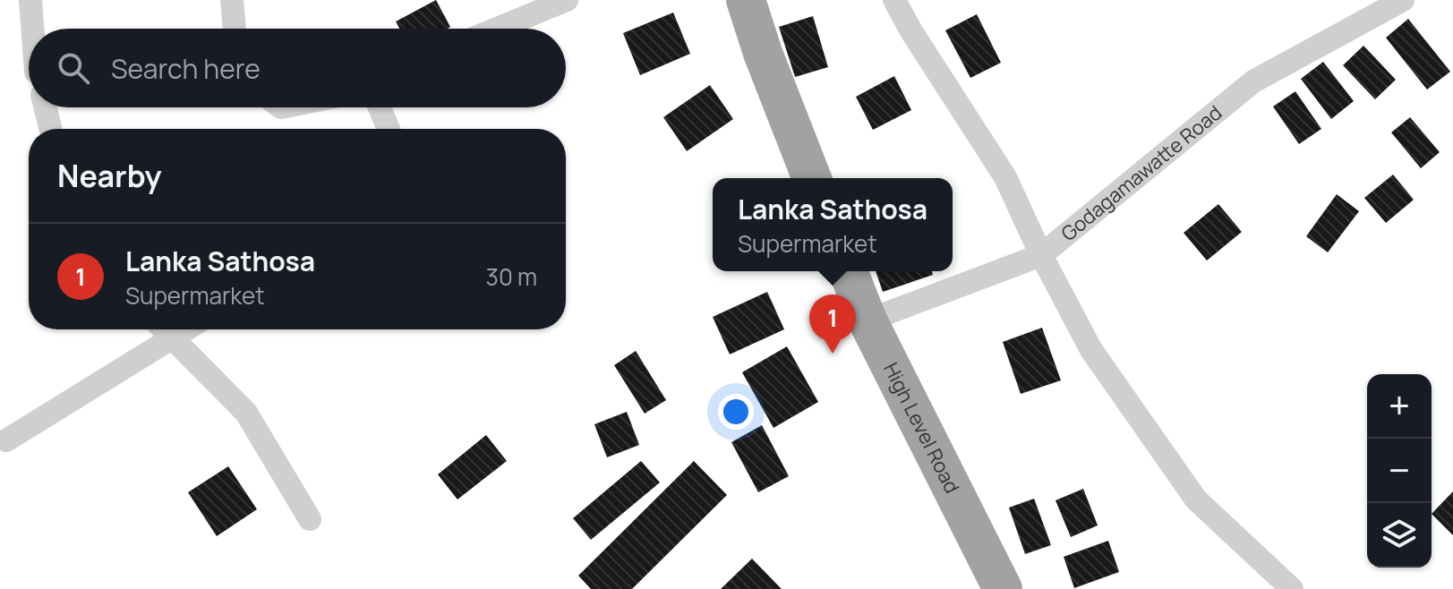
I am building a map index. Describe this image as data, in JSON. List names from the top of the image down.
{
  "streets": {
    "highway": ["High Level Road"],
    "street": ["Godagamawatte Road"]
  },
  "crossings": [
    ["Godagamawatte Road", "High Level Road"]
  ],
  "page": {
    "search": "Search here",
    "heading": "Nearby",
    "popup": ["Lanka Sathosa", "Supermarket"],
    "list": [
      {
        "mark": "1",
        "name": "Lanka Sathosa",
        "note": "Supermarket",
        "value": "30 m"
      }
    ],
    "pins": "1",
    "map_buttons": ["+", "−"]
  }
}
